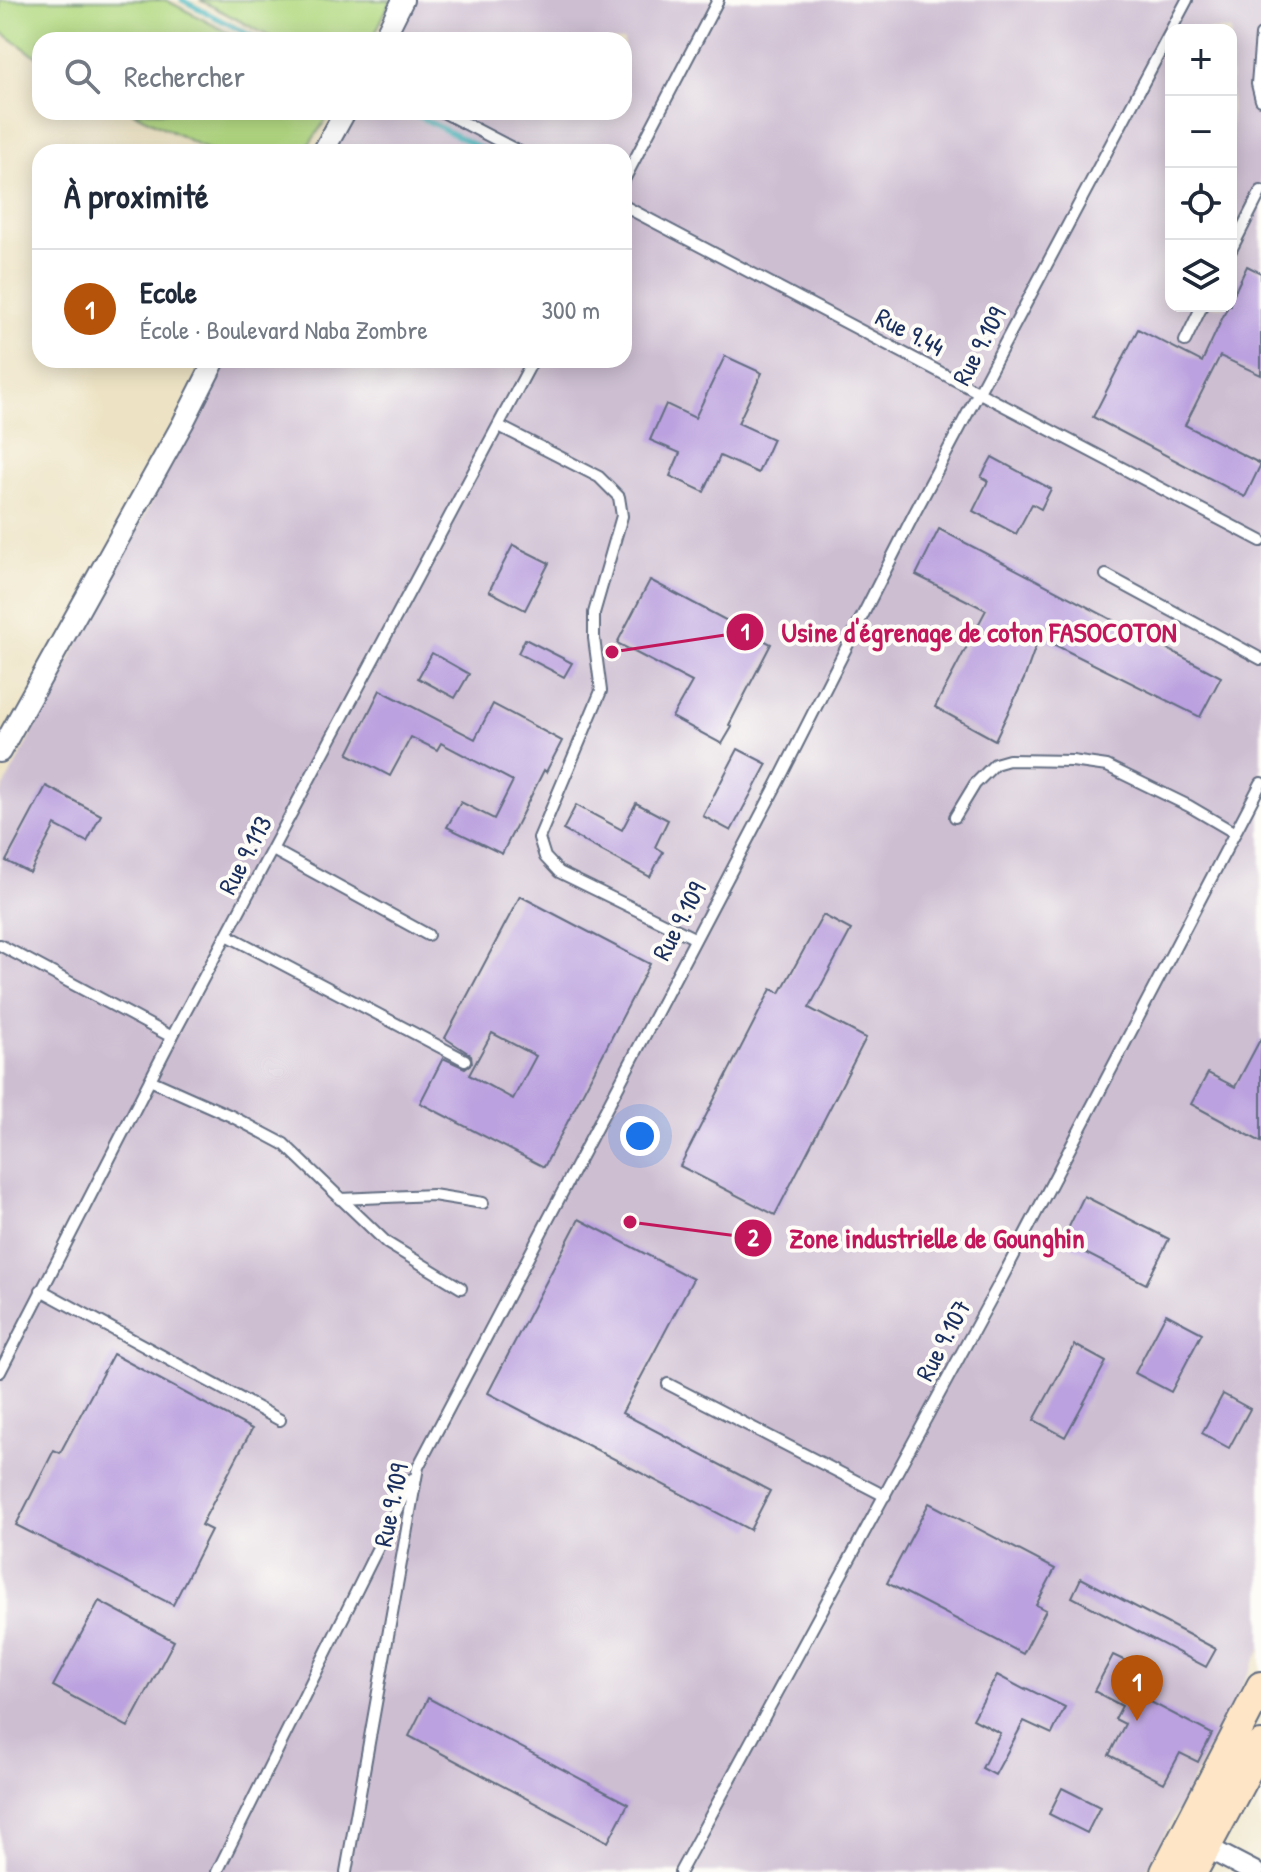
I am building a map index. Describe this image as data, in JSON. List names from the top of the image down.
{
  "streets": {
    "lane": [
      "Rue 9.44",
      "Rue 9.109",
      "Rue 9.113",
      "Rue 9.107"
    ]
  },
  "crossings": [
    ["Rue 9.44", "Rue 9.109"]
  ],
  "places": ["Usine d'égrenage de coton FASOCOTON", "Zone industrielle de Gounghin"],
  "page": {
    "map_buttons": ["+", "−"],
    "search": "Rechercher",
    "heading": "À proximité",
    "list": [
      {
        "mark": "1",
        "name": "Ecole",
        "note": "École · Boulevard Naba Zombre",
        "value": "300 m"
      }
    ],
    "pins": "1"
  }
}
